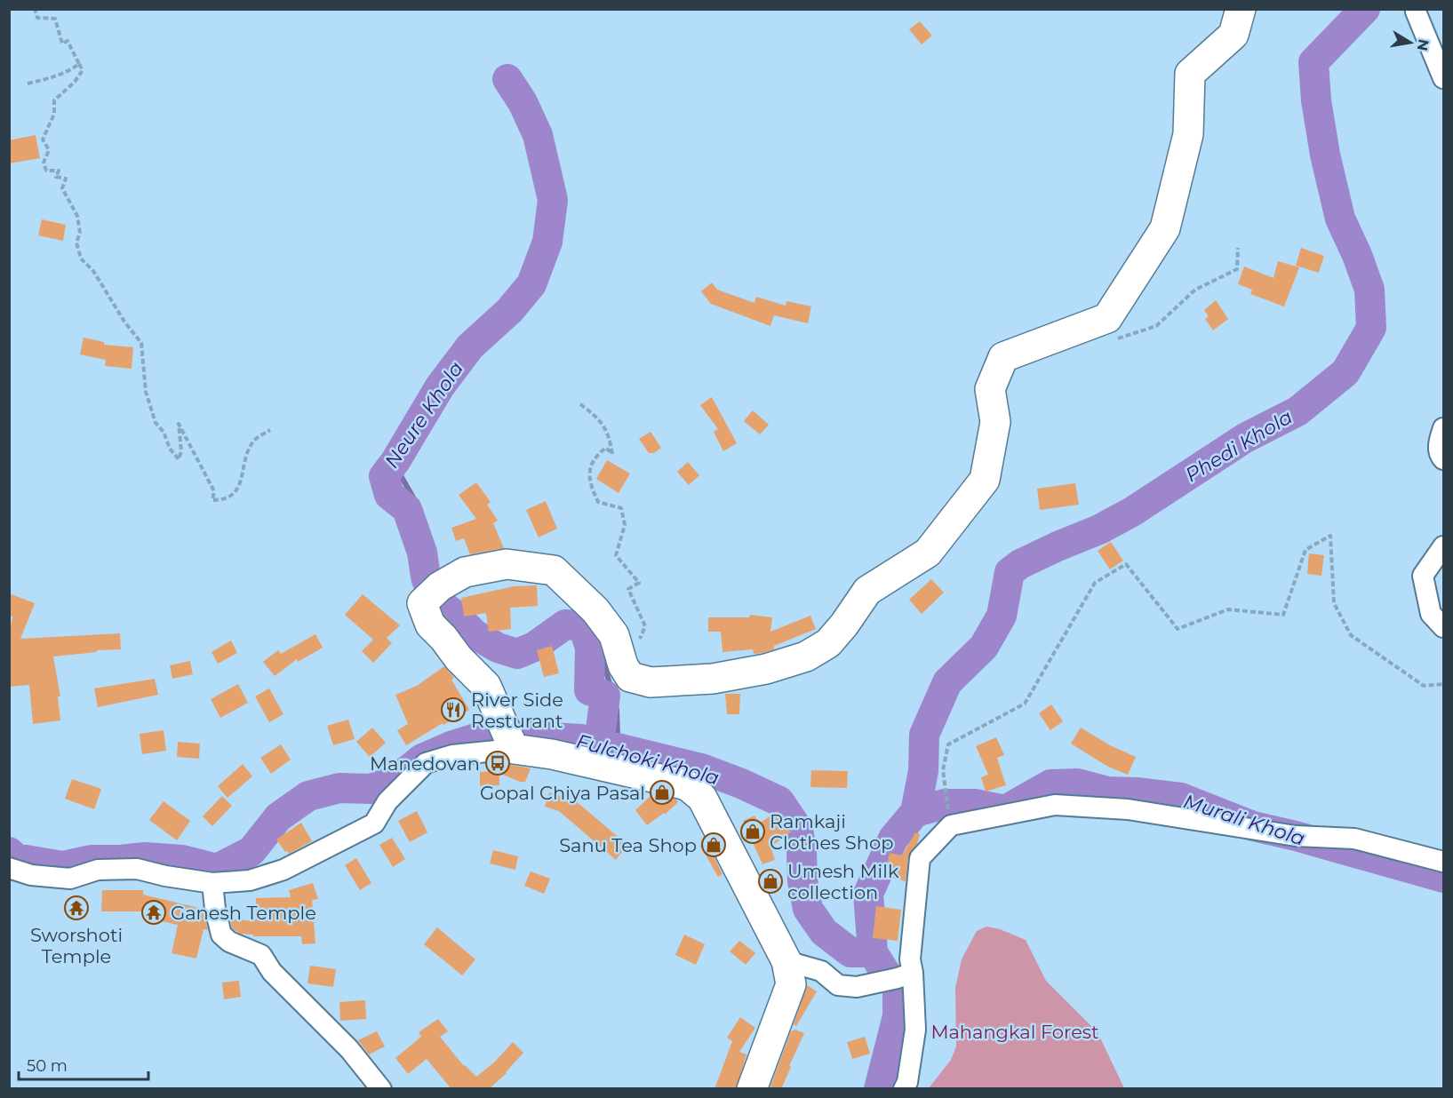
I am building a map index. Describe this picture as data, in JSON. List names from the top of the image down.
{
  "water": [
    "Neure Khola",
    "Phedi Khola",
    "Fulchoki Khola",
    "Murali Khola"
  ],
  "parks": ["Mahangkal Forest"],
  "places": {
    "restaurant": ["River Side Resturant"],
    "bus stop": ["Manedovan"],
    "shop": [
      "Gopal Chiya Pasal",
      "Ramkaji Clothes Shop",
      "Sanu Tea Shop",
      "Umesh Milk collection"
    ],
    "temple": ["Sworshoti Temple", "Ganesh Temple"]
  },
  "scale_bar": "50 m",
  "north": "right"
}
